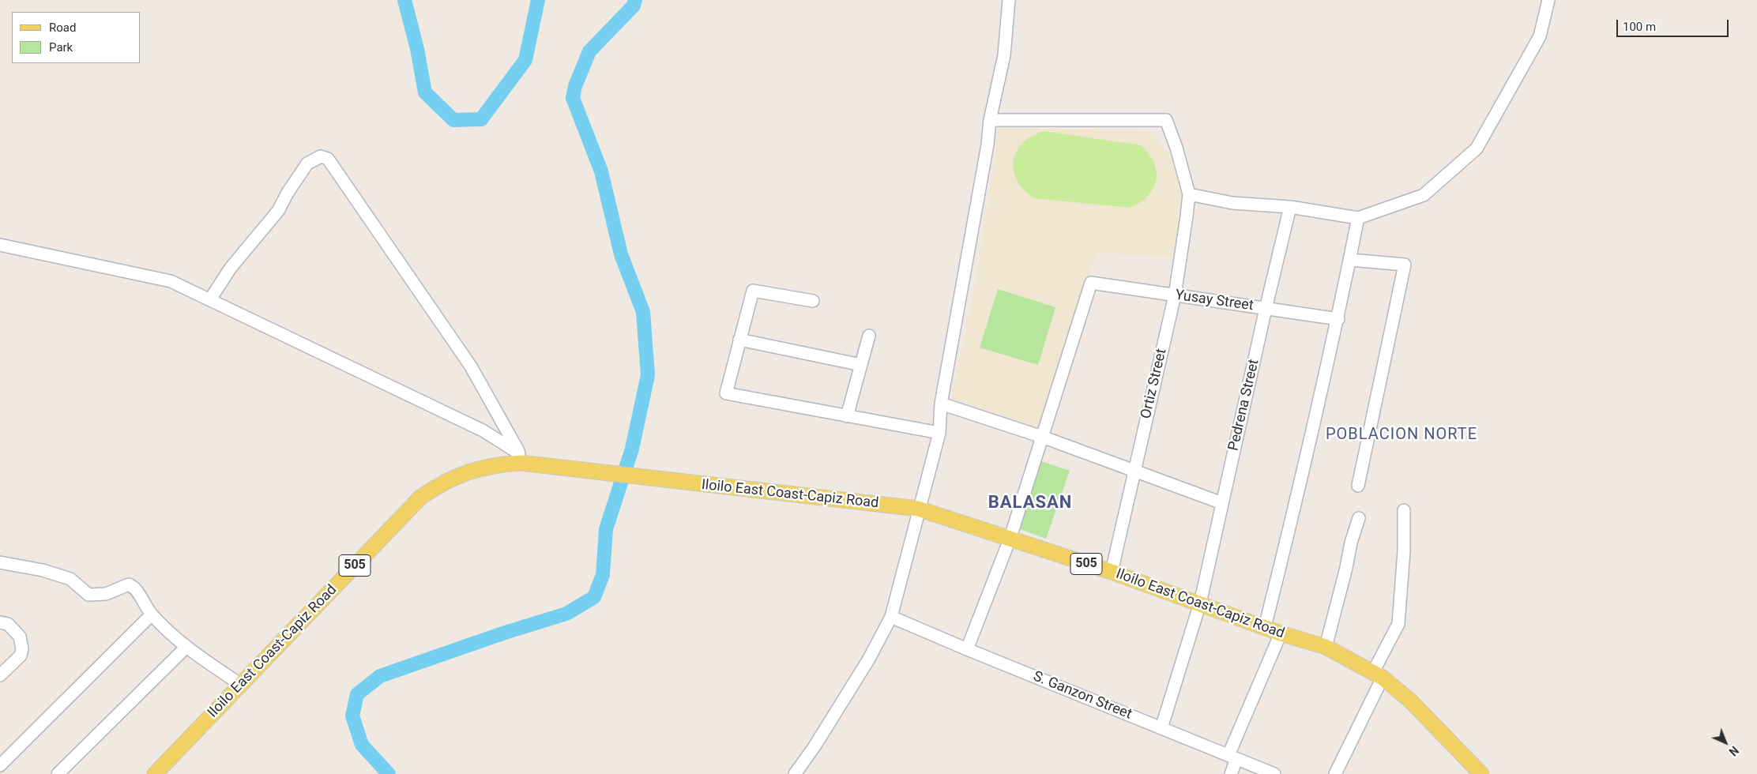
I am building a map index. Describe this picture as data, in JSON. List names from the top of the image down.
{
  "streets": {
    "main road": ["Iloilo East Coast-Capiz Road", "505"],
    "street": [
      "Yusay Street",
      "Ortiz Street",
      "Pedrena Street",
      "S. Ganzon Street"
    ]
  },
  "crossings": [
    ["Yusay Street", "Ortiz Street"],
    ["Yusay Street", "Pedrena Street"],
    ["Ortiz Street", "Iloilo East Coast-Capiz Road"],
    ["Pedrena Street", "Iloilo East Coast-Capiz Road"],
    ["Pedrena Street", "S. Ganzon Street"]
  ],
  "districts": ["POBLACION NORTE", "BALASAN"],
  "legend": ["Road", "Park"],
  "scale_bar": "100 m",
  "north": "bottom right"
}
